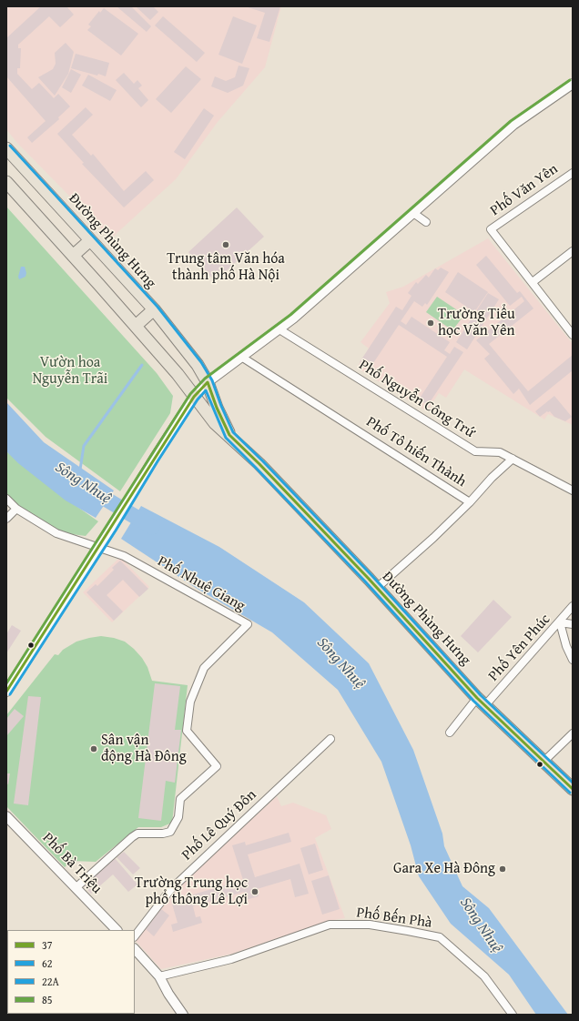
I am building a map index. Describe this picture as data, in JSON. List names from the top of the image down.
{
  "streets": {
    "main road": ["Đường Phùng Hưng"],
    "street": [
      "Phố Văn Yên",
      "Phố Nguyễn Công Trứ",
      "Phố Tô hiến Thành",
      "Phố Nhuệ Giang",
      "Phố Yên Phúc",
      "Phố Lê Quý Đôn",
      "Phố Bà Triệu",
      "Phố Bến Phà"
    ]
  },
  "crossings": [
    ["Đường Phùng Hưng", "Phố Tô hiến Thành"],
    ["Đường Phùng Hưng", "Phố Yên Phúc"],
    ["Phố Nhuệ Giang", "Phố Bà Triệu"]
  ],
  "water": ["Sông Nhuệ"],
  "parks": ["Vườn hoa Nguyễn Trãi"],
  "places": [
    "Trung tâm Văn hóa thành phố Hà Nội",
    "Trường Tiểu học Văn Yên",
    "Sân vận động Hà Đông",
    "Gara Xe Hà Đông",
    "Trường Trung học phổ thông Lê Lợi"
  ],
  "lines": [
    "transit line 85",
    "transit line 22A",
    "transit line 37",
    "transit line 62"
  ],
  "legend": [
    "37",
    "62",
    "22A",
    "85"
  ]
}
